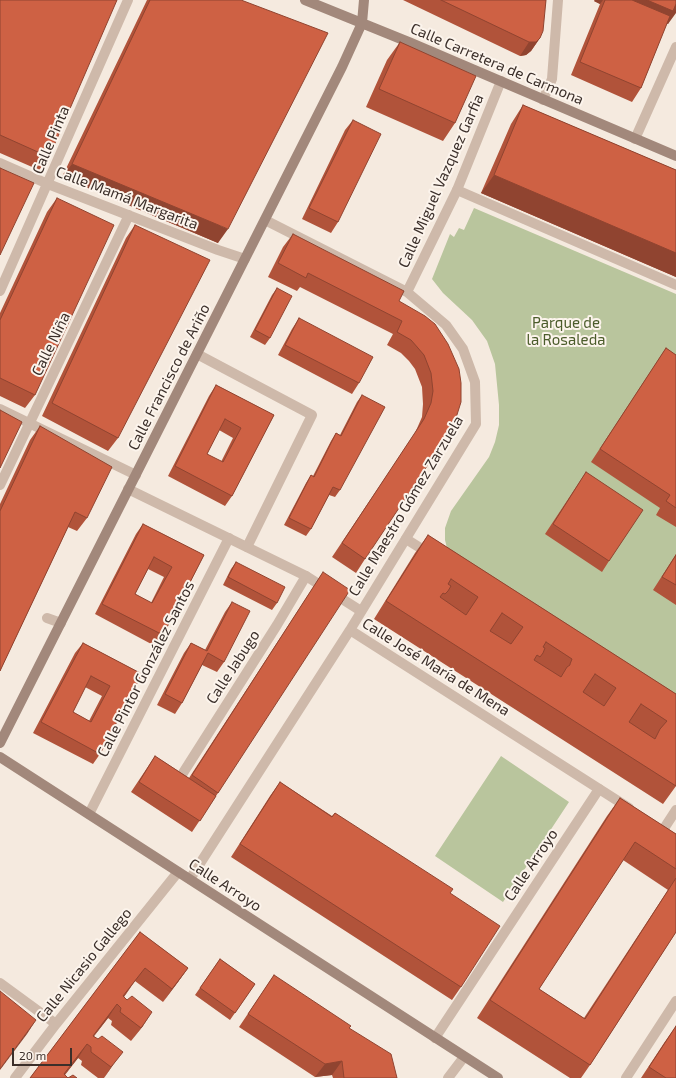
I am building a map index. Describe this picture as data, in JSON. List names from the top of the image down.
{
  "streets": {
    "main road": ["Calle Carretera de Carmona", "Calle Francisco de Ariño", "Calle Arroyo"],
    "street": [
      "Calle Pinta",
      "Calle Miguel Vazquez Garfia",
      "Calle Mamá Margarita",
      "Calle Niña",
      "Calle Maestro Gómez Zarzuela",
      "Calle Jabugo",
      "Calle José María de Mena",
      "Calle Pintor González Santos",
      "Calle Nicasio Gallego"
    ]
  },
  "crossings": [
    ["Calle Carretera de Carmona", "Calle Miguel Vazquez Garfia"],
    ["Calle Carretera de Carmona", "Calle Francisco de Ariño"],
    ["Calle Pinta", "Calle Mamá Margarita"],
    ["Calle Miguel Vazquez Garfia", "Calle Maestro Gómez Zarzuela"],
    ["Calle Mamá Margarita", "Calle Niña"],
    ["Calle Mamá Margarita", "Calle Francisco de Ariño"],
    ["Calle Francisco de Ariño", "Calle Maestro Gómez Zarzuela"],
    ["Calle Maestro Gómez Zarzuela", "Calle José María de Mena"],
    ["Calle José María de Mena", "Calle Arroyo"],
    ["Calle Pintor González Santos", "Calle Arroyo"],
    ["Calle Arroyo", "Calle Nicasio Gallego"]
  ],
  "parks": ["Parque de la Rosaleda"],
  "scale_bar": "20 m"
}
